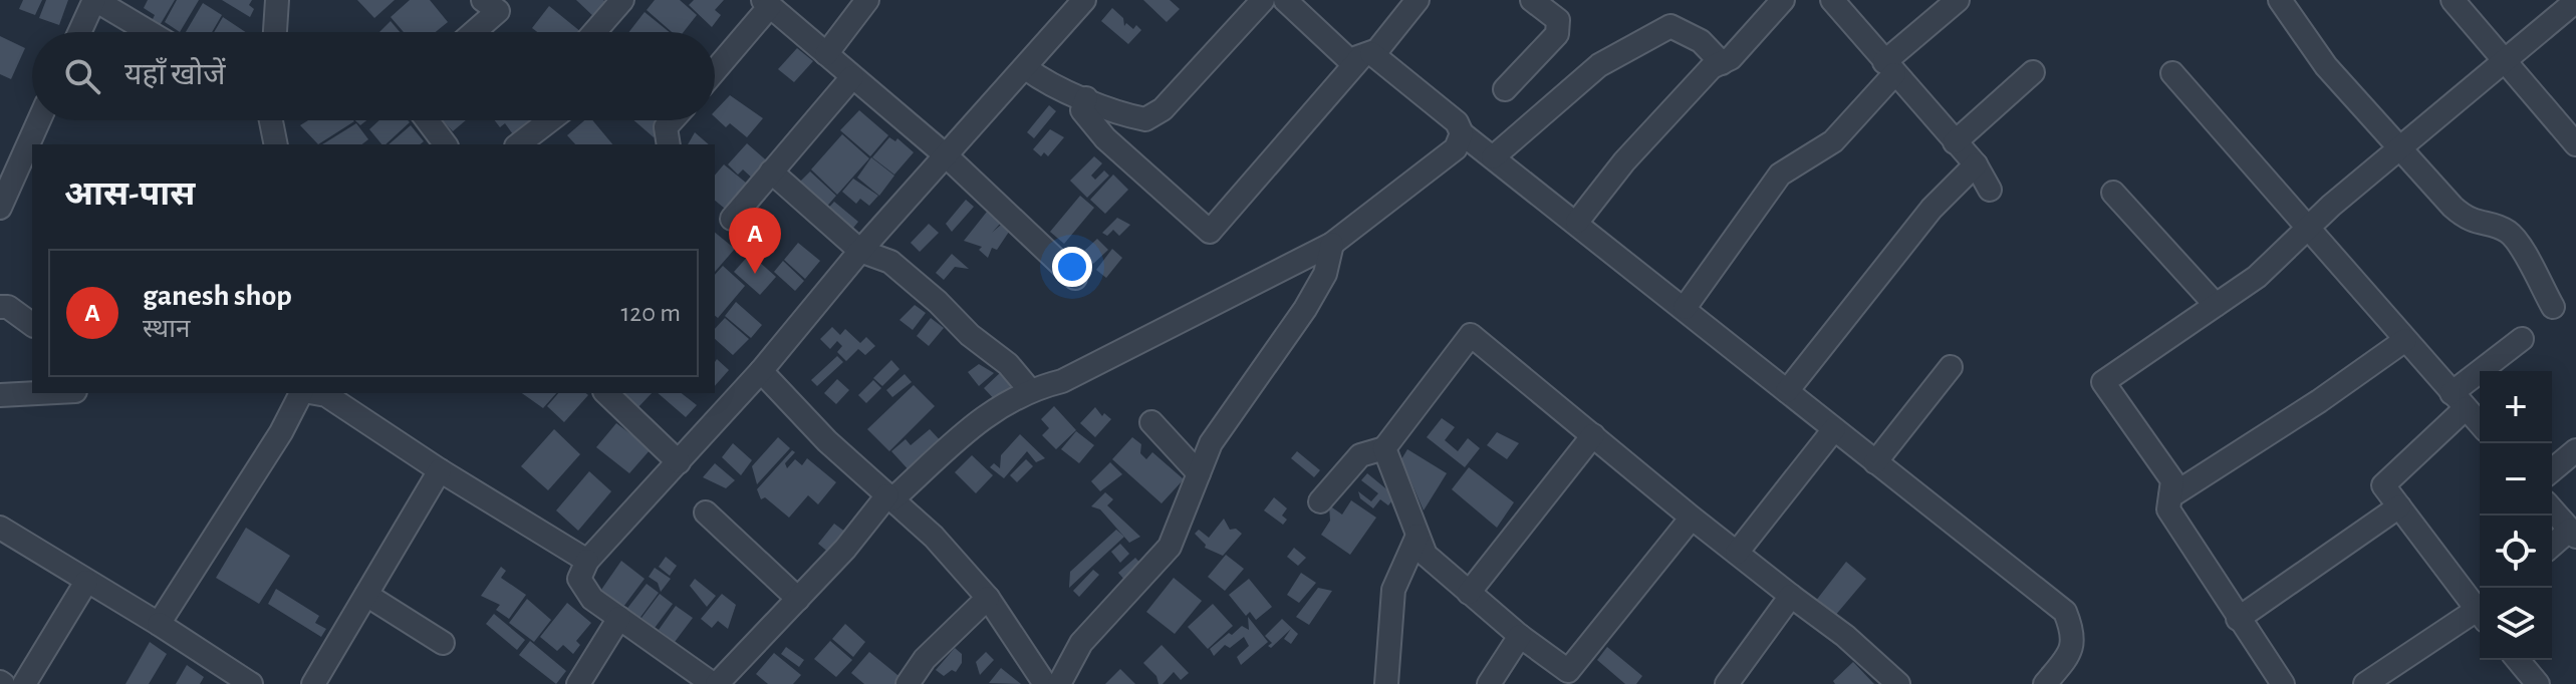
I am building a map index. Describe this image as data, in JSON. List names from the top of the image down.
{
  "page": {
    "search": "यहाँ खोजें",
    "heading": "आस-पास",
    "pins": "A",
    "list": [
      {
        "mark": "A",
        "name": "ganesh shop",
        "note": "स्थान",
        "value": "120 m"
      }
    ],
    "map_buttons": ["+", "−"]
  }
}
